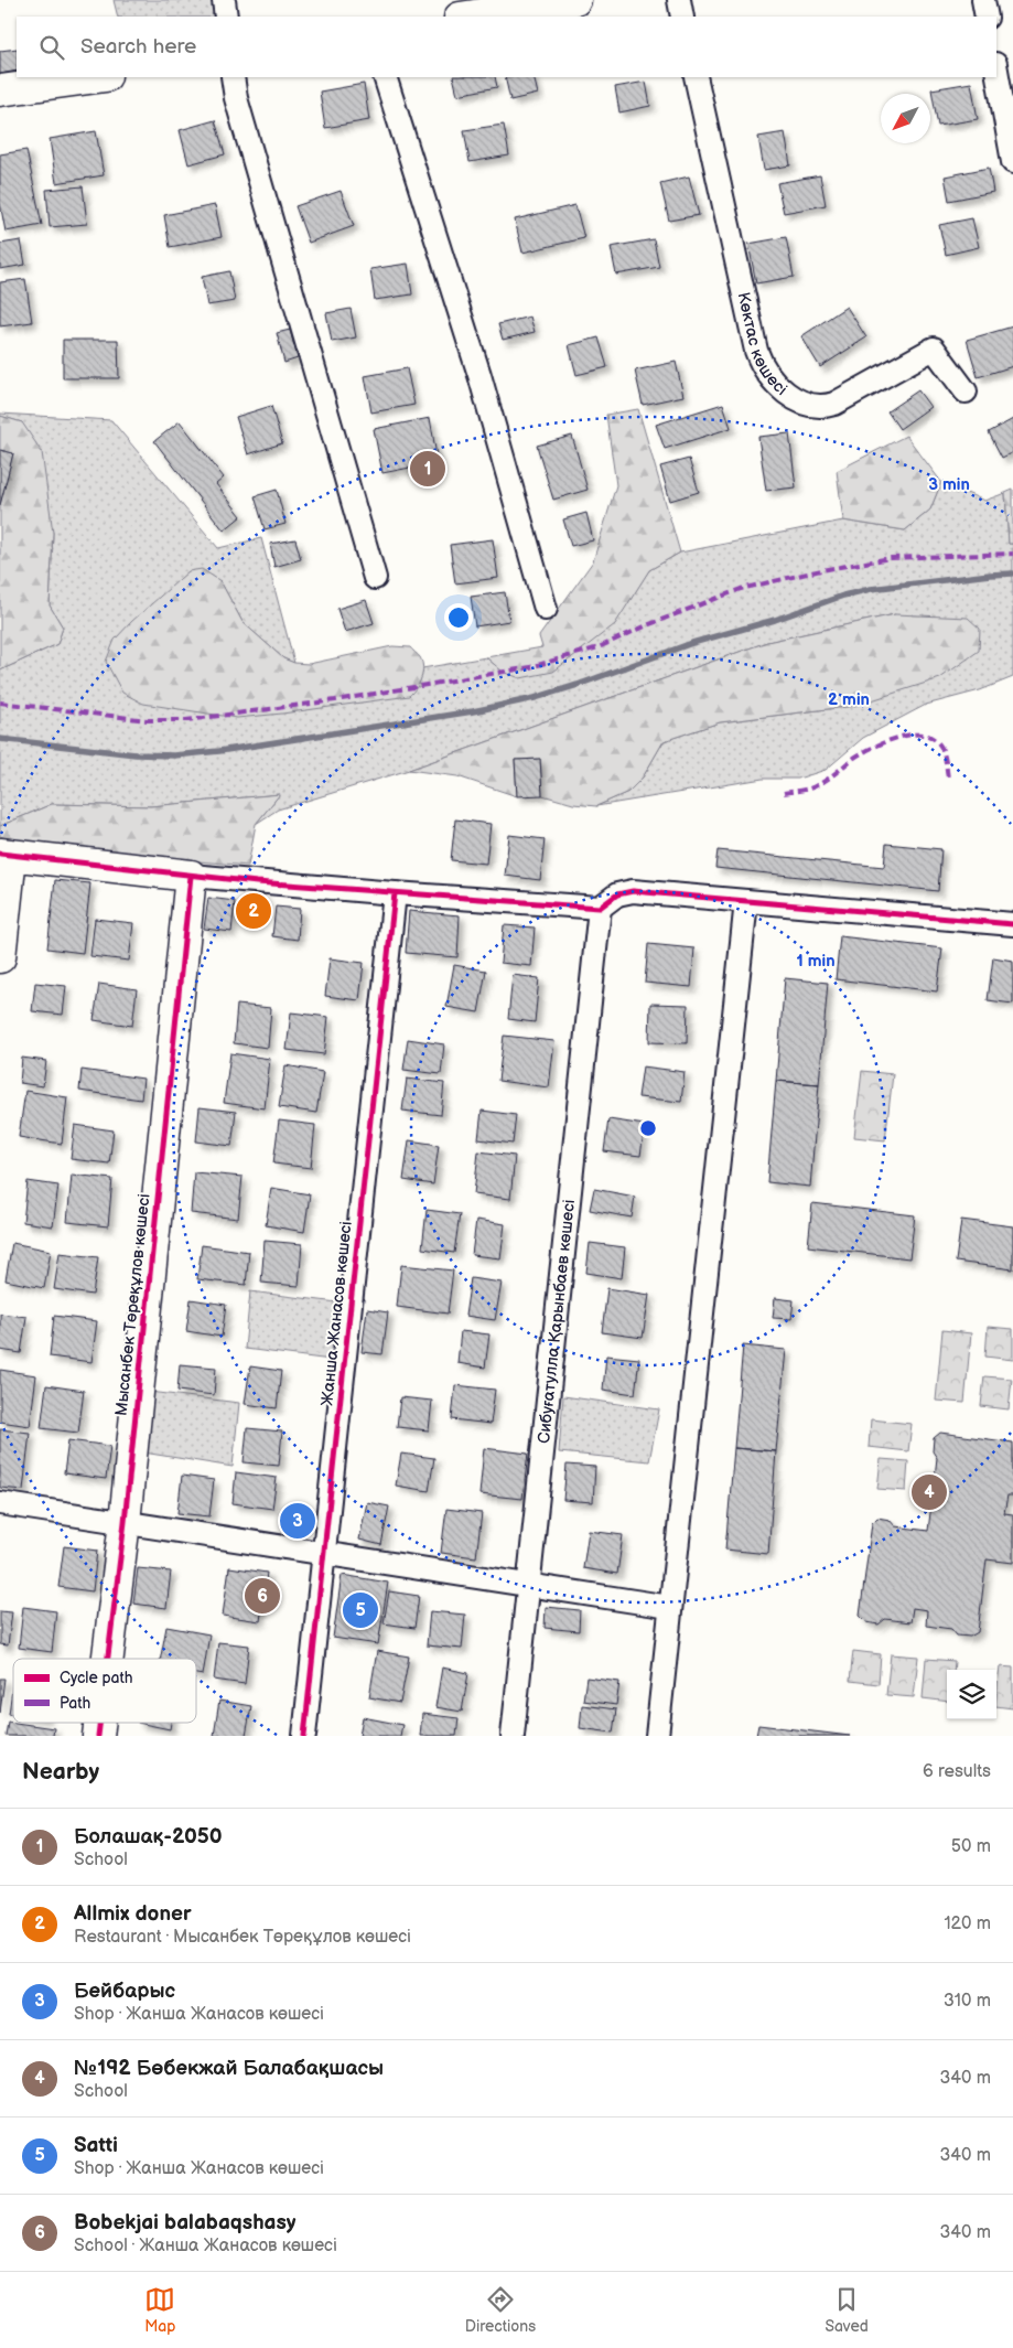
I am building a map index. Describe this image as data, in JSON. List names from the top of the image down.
{
  "streets": {
    "street": [
      "Көктас көшесі",
      "Мысанбек Төреқұлов көшесі",
      "Жанша Жанасов көшесі",
      "Сибуғатулла Қарынбаев көшесі"
    ]
  },
  "legend": ["Cycle path", "Path"],
  "north": "bottom left",
  "page": {
    "search": "Search here",
    "pins": [
      "1",
      "2",
      "4",
      "3",
      "6",
      "5"
    ],
    "heading": ["Nearby", "6 results"],
    "list": [
      {
        "mark": "1",
        "name": "Болашақ-2050",
        "note": "School",
        "value": "50 m"
      },
      {
        "mark": "2",
        "name": "Allmix doner",
        "note": "Restaurant · Мысанбек Төреқұлов көшесі",
        "value": "120 m"
      },
      {
        "mark": "3",
        "name": "Бейбарыс",
        "note": "Shop · Жанша Жанасов көшесі",
        "value": "310 m"
      },
      {
        "mark": "4",
        "name": "№192 Бөбекжай Балабақшасы",
        "note": "School",
        "value": "340 m"
      },
      {
        "mark": "5",
        "name": "Satti",
        "note": "Shop · Жанша Жанасов көшесі",
        "value": "340 m"
      },
      {
        "mark": "6",
        "name": "Bobekjai balabaqshasy",
        "note": "School · Жанша Жанасов көшесі",
        "value": "340 m"
      }
    ],
    "nav": ["Map", "Directions", "Saved"]
  },
  "rings": ["3 min", "2 min", "1 min"]
}
